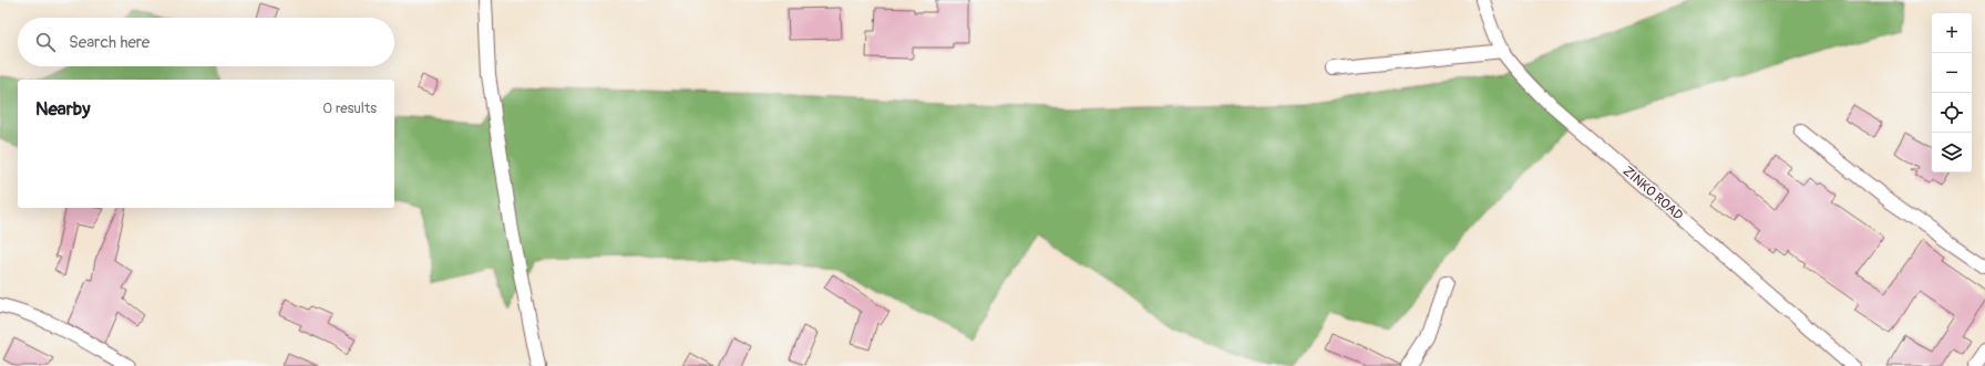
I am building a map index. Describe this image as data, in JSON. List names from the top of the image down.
{
  "streets": {
    "street": ["ZINKO ROAD"]
  },
  "page": {
    "map_buttons": ["+", "−"],
    "search": "Search here",
    "heading": ["Nearby", "0 results"]
  }
}
